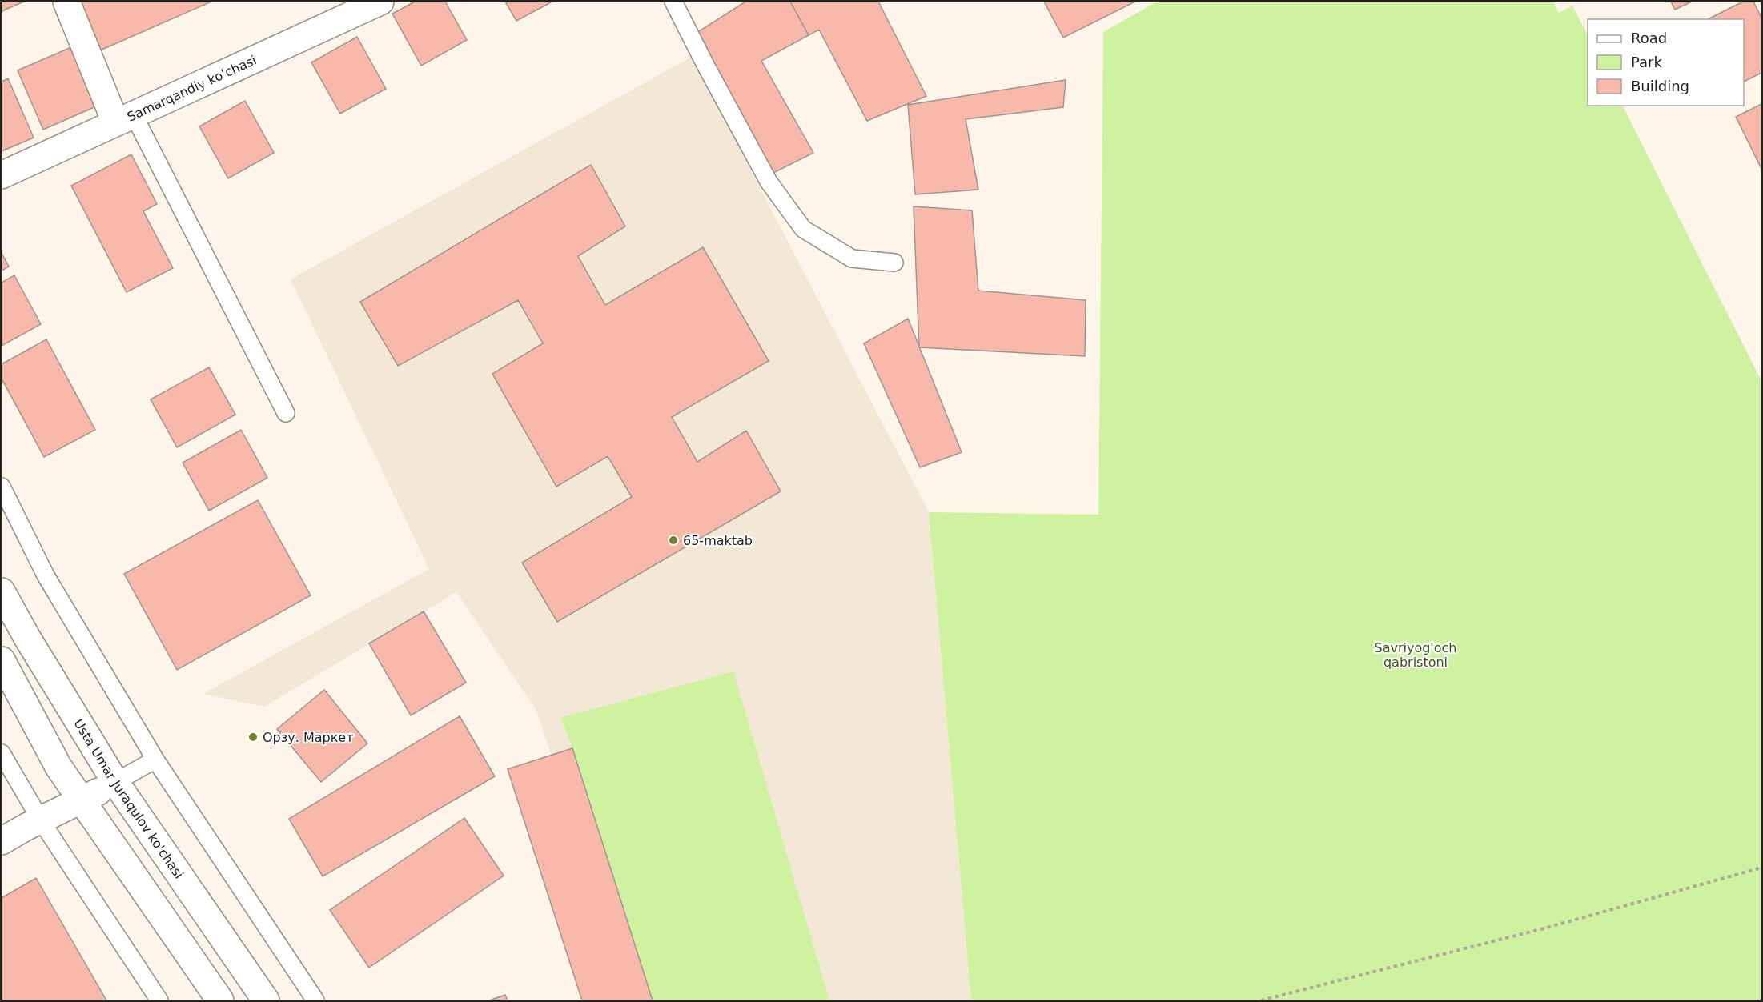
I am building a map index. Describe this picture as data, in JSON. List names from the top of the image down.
{
  "streets": {
    "main road": ["Samarqandiy ko'chasi", "Usta Umar Juraqulov ko'chasi"]
  },
  "parks": ["Savriyog'och qabristoni"],
  "places": ["65-maktab", "Орзу. Маркет"],
  "legend": ["Road", "Park", "Building"]
}
